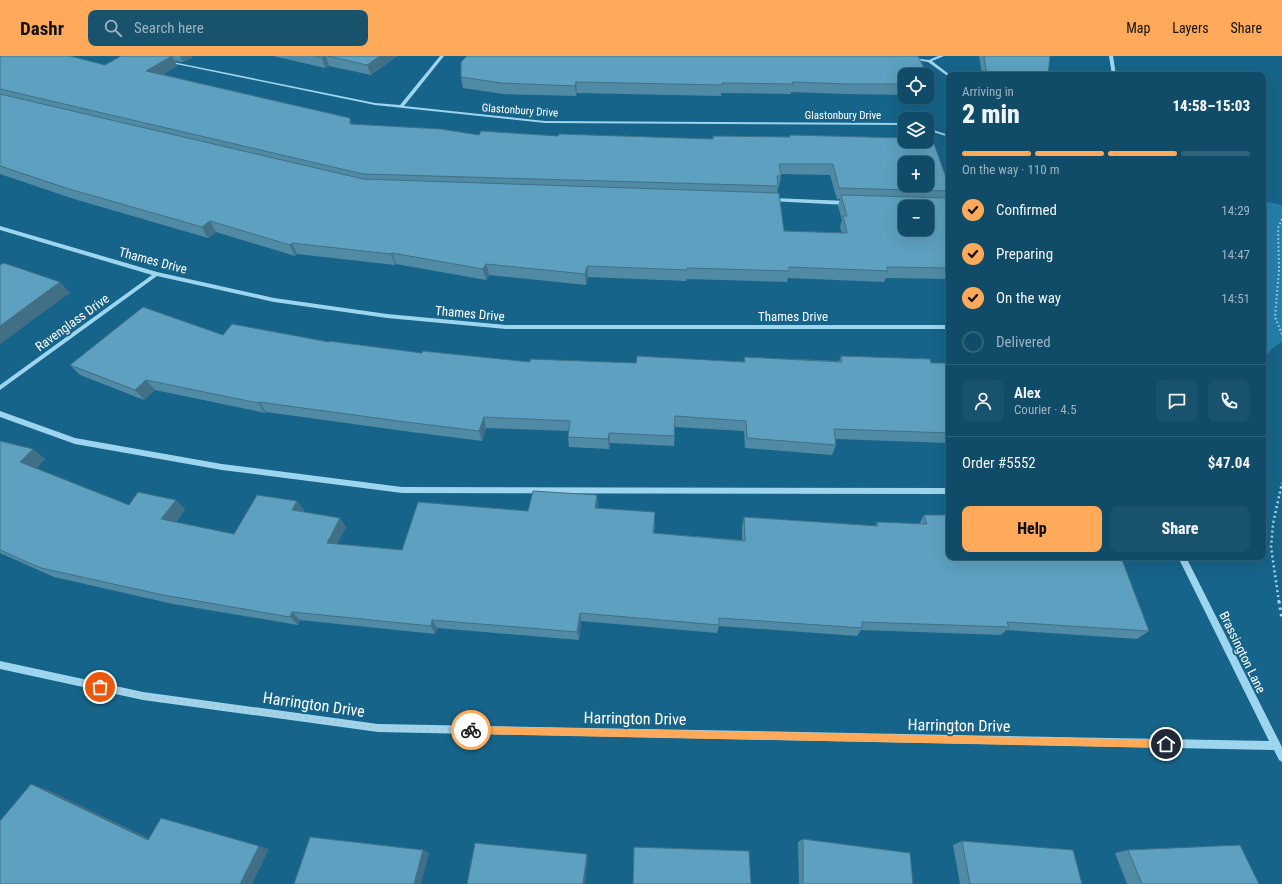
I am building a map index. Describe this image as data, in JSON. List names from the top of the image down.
{
  "streets": {
    "street": [
      "Glastonbury Drive",
      "Thames Drive",
      "Ravenglass Drive",
      "Brassington Lane",
      "Harrington Drive"
    ]
  },
  "crossings": [
    ["Thames Drive", "Ravenglass Drive"],
    ["Brassington Lane", "Harrington Drive"]
  ],
  "page": {
    "header": "Dashr",
    "search": "Search here",
    "nav": ["Map", "Layers", "Share"],
    "map_buttons": ["+", "−"],
    "heading": ["2 min", "Arriving in", "14:58–15:03"],
    "panel": [
      "Alex",
      "Courier · 4.5",
      "Order #5552",
      "$47.04"
    ],
    "bar": "On the way · 110 m",
    "list": [
      ["Confirmed", "14:29"],
      ["Preparing", "14:47"],
      ["On the way", "14:51"],
      "Delivered"
    ],
    "buttons": ["Help", "Share"]
  }
}
